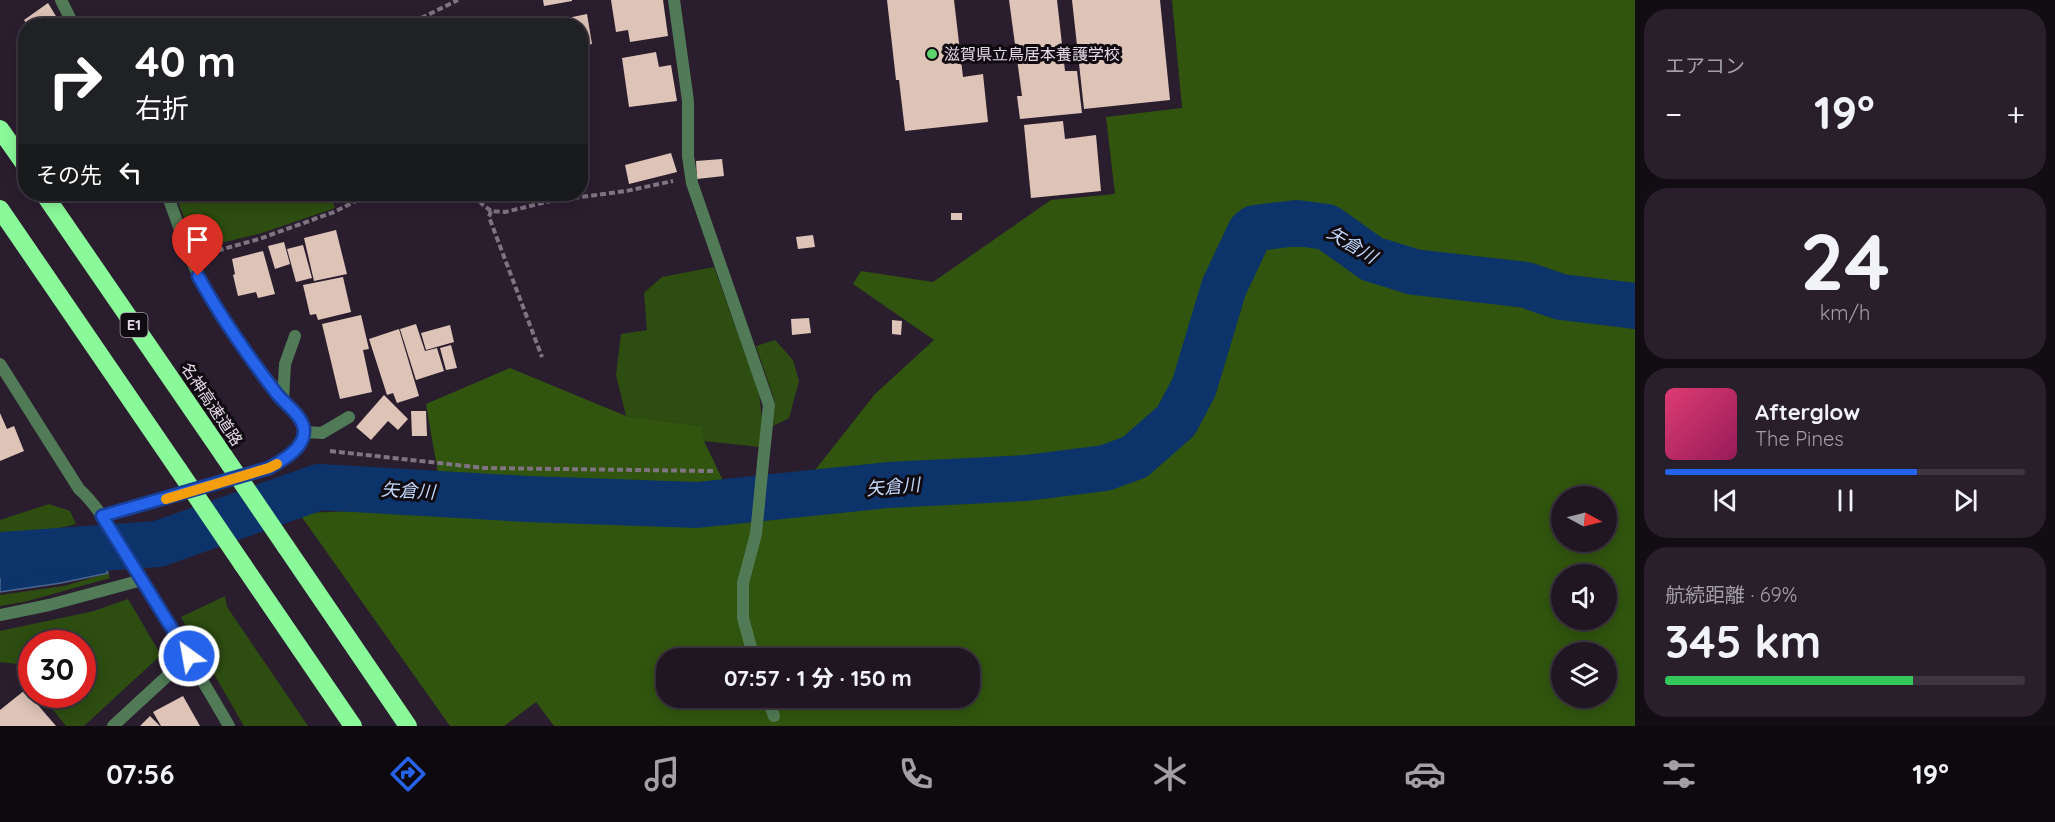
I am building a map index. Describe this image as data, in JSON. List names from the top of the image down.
{
  "streets": {
    "highway": ["E1", "名神高速道路"]
  },
  "water": ["矢倉川"],
  "places": ["滋賀県立鳥居本養護学校"],
  "north": "right",
  "page": {
    "tile": [
      "エアコン",
      ["24", "km/h"],
      ["航続距離 · 69%", "345 km"]
    ],
    "turn": ["40 m", "右折"],
    "heat": ["−", "19°", "+"],
    "then": "その先",
    "song": ["Afterglow", "The Pines"],
    "limit": "30",
    "trip": "07:57 · 1 分 · 150 m",
    "tabs": ["07:56", "19°"]
  }
}
